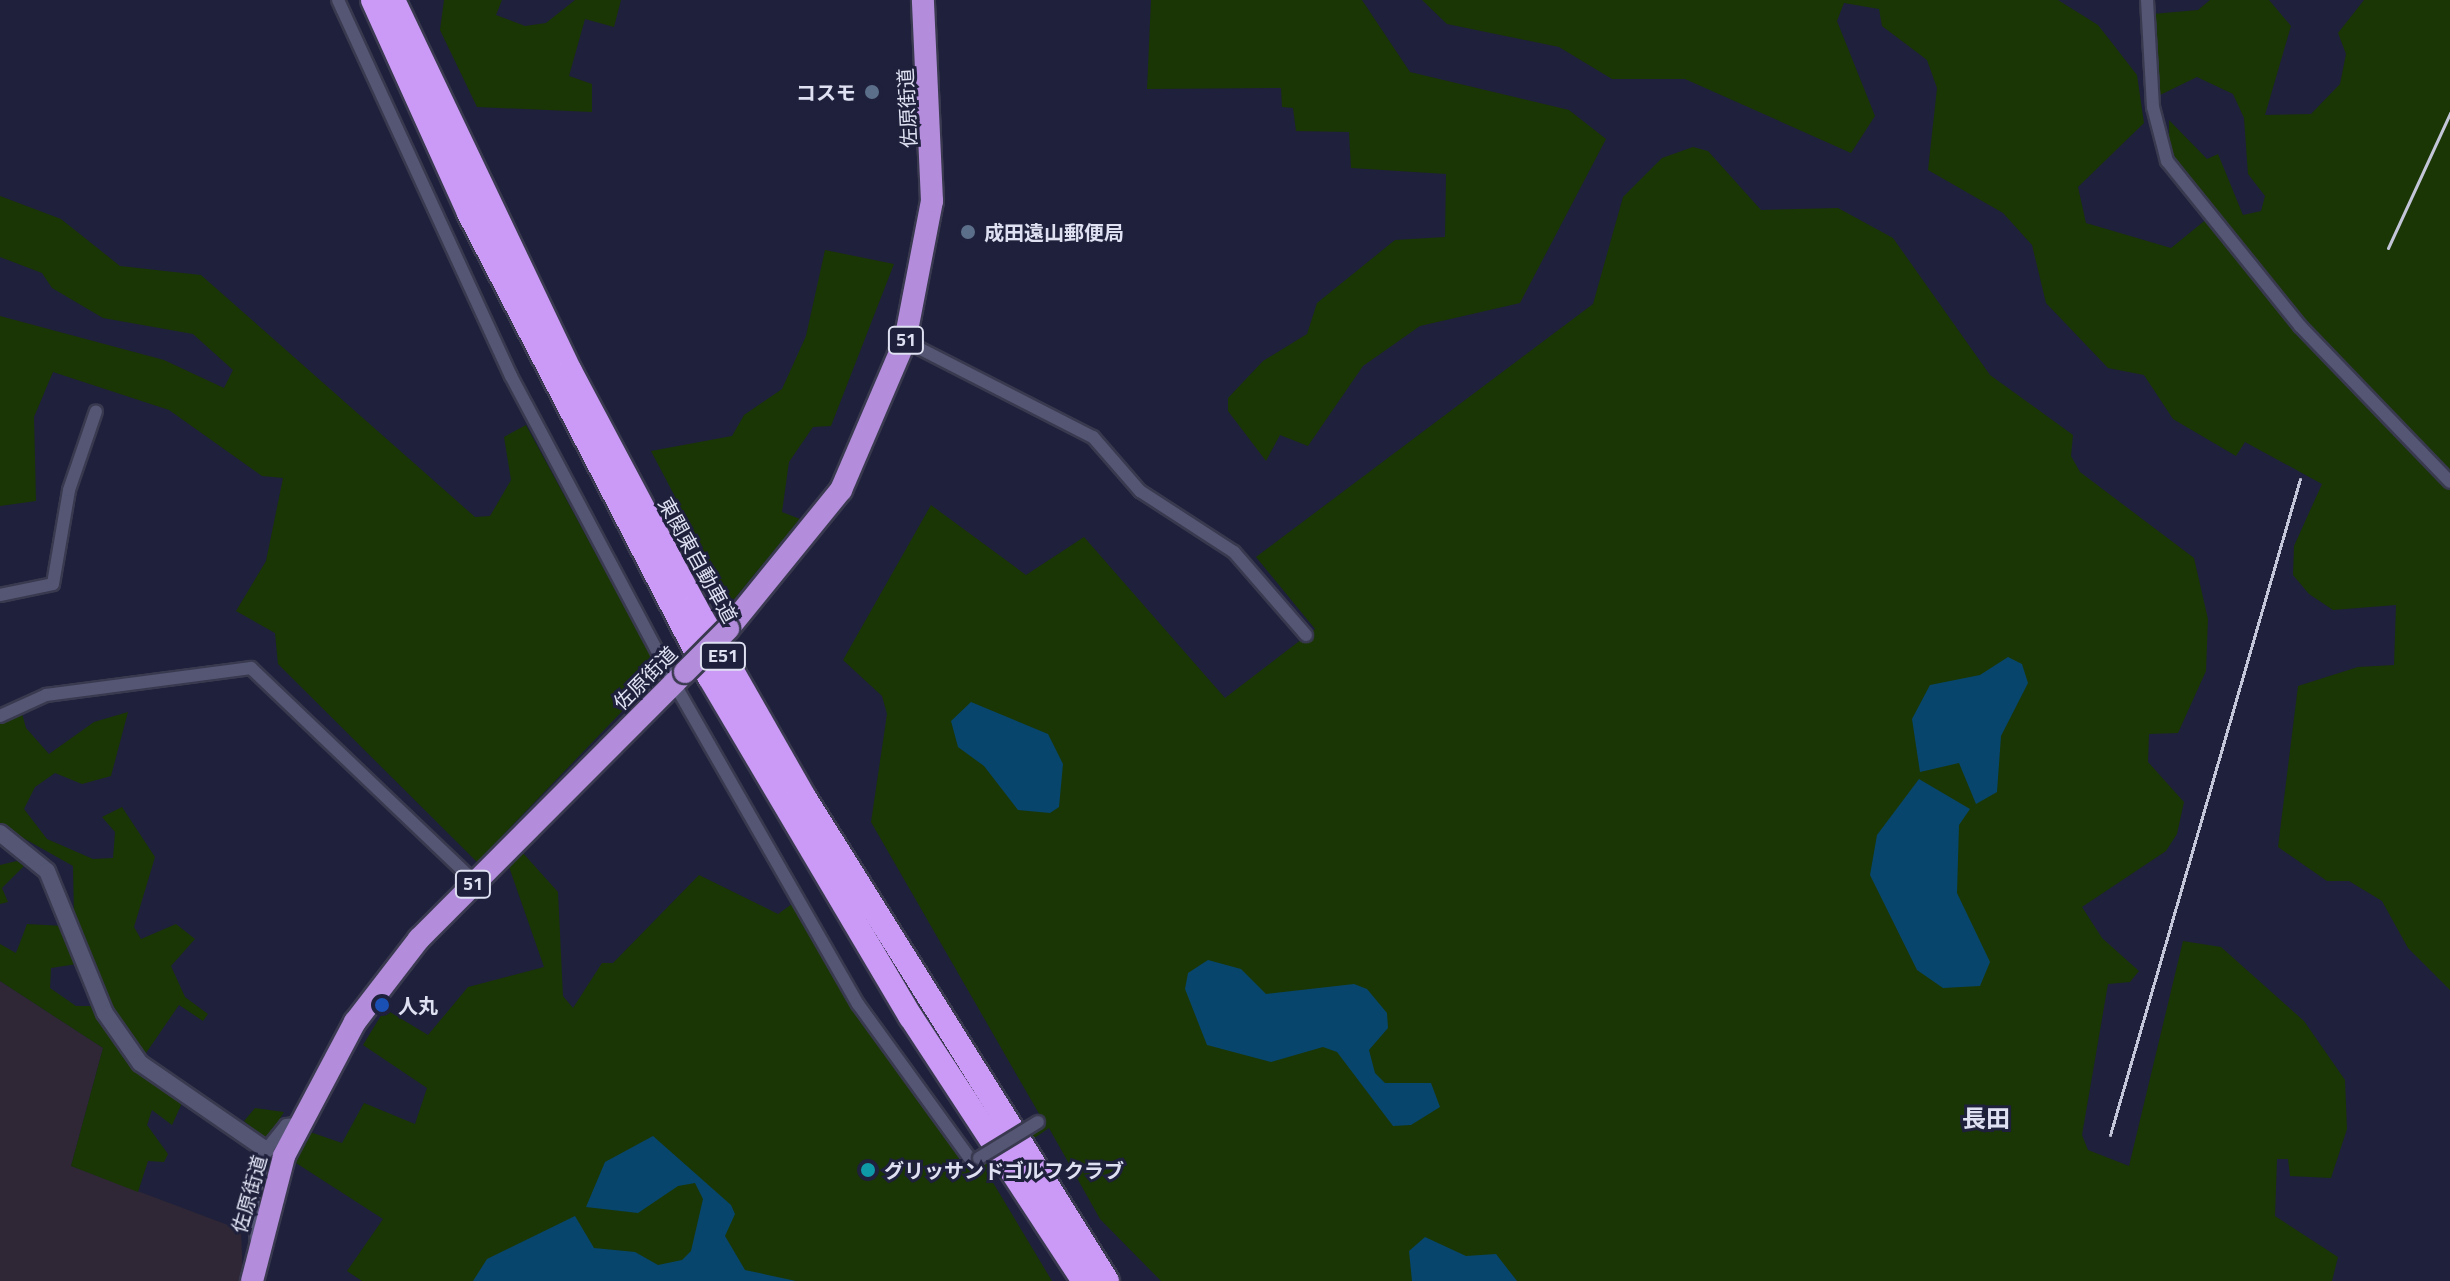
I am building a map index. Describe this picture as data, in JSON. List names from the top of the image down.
{
  "streets": {
    "highway": [
      "佐原街道",
      "51",
      "東関東自動車道",
      "E51"
    ]
  },
  "districts": ["長田"],
  "places": [
    "コスモ",
    "成田遠山郵便局",
    "人丸",
    "グリッサンドゴルフクラブ"
  ]
}
